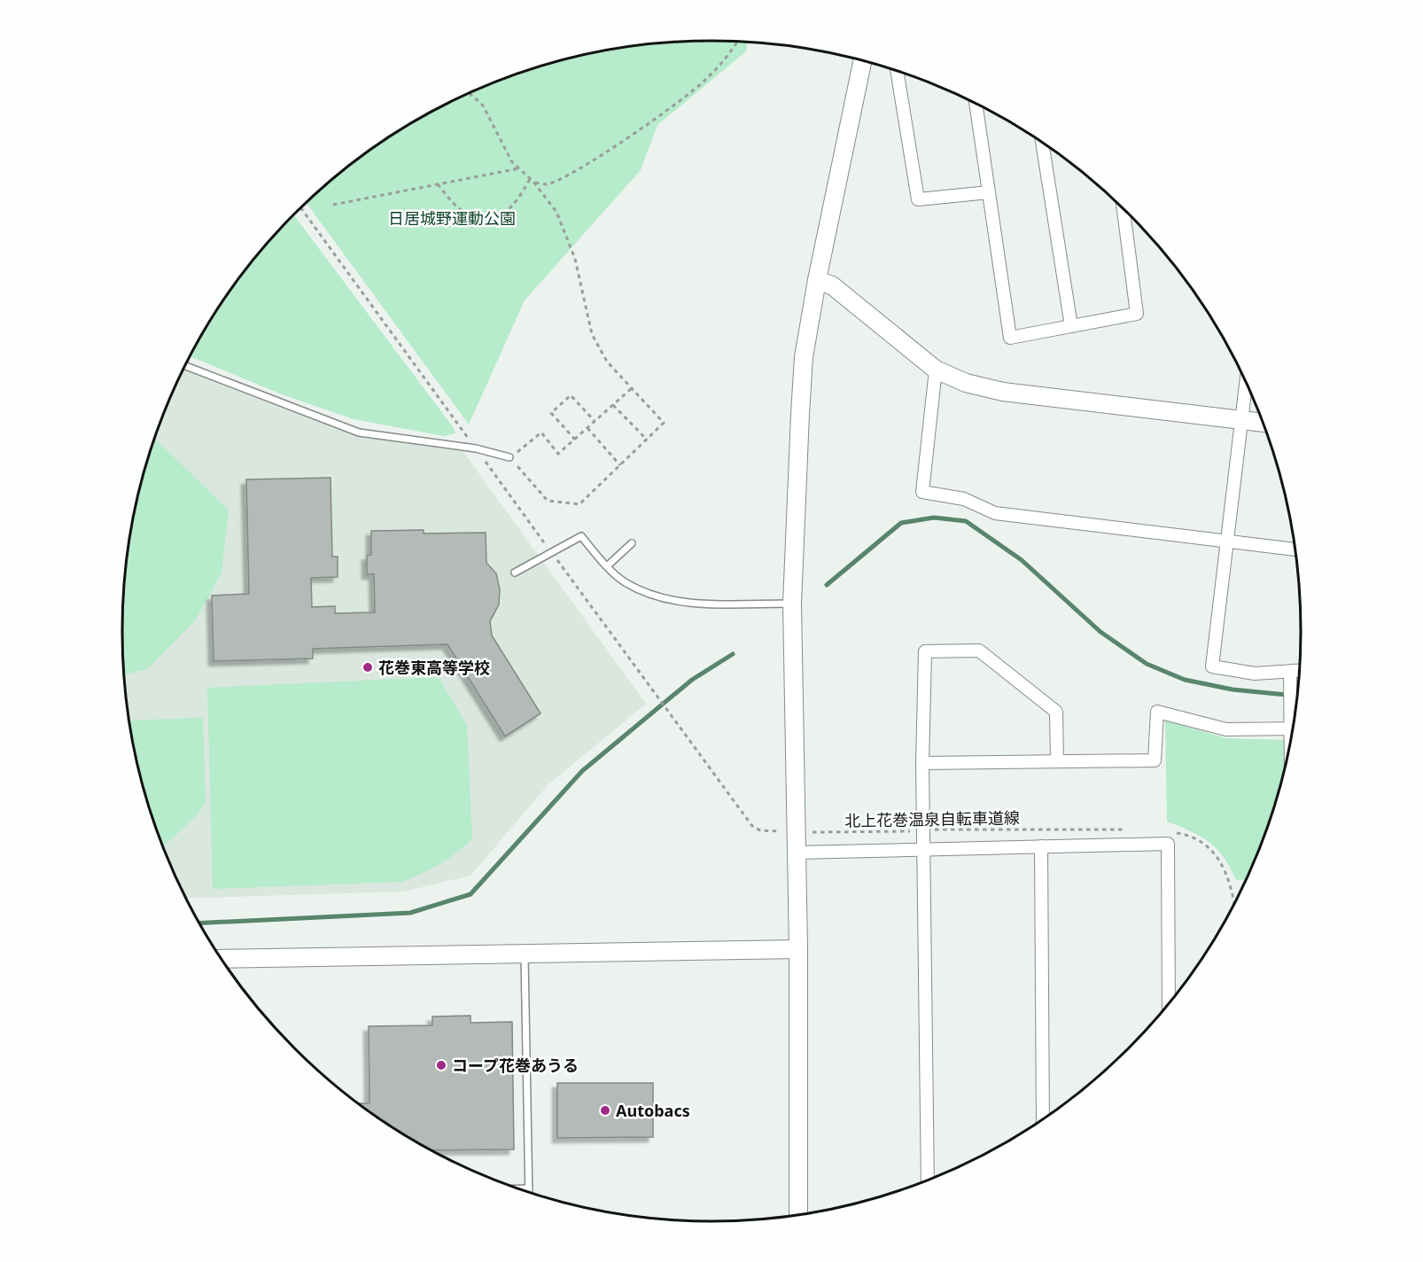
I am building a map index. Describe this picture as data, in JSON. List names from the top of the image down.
{
  "streets": {
    "path": ["北上花巻温泉自転車道線"]
  },
  "parks": ["日居城野運動公園"],
  "places": ["花巻東高等学校", "コープ花巻あうる", "Autobacs"]
}
